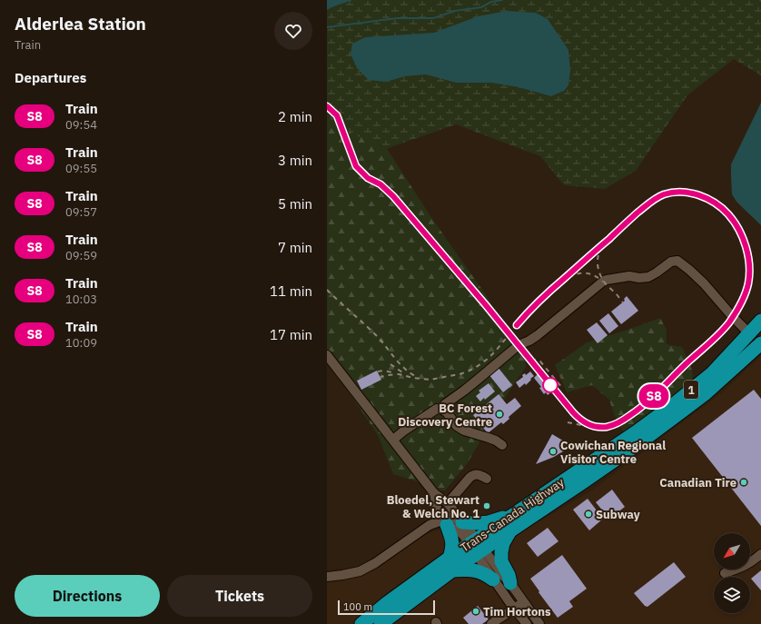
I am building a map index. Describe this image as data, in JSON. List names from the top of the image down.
{
  "streets": {
    "highway": ["1", "Trans-Canada Highway"]
  },
  "places": [
    "BC Forest Discovery Centre",
    "Cowichan Regional Visitor Centre",
    "Canadian Tire",
    "Bloedel, Stewart & Welch No. 1",
    "Subway",
    "Tim Hortons"
  ],
  "scale_bar": "100 m",
  "north": "bottom left",
  "page": {
    "heading": [
      ["Alderlea Station", "Train"],
      "Departures"
    ],
    "on_map": "S8",
    "list": [
      {
        "mark": "S8",
        "name": "Train",
        "note": "09:54",
        "value": "2 min"
      },
      {
        "mark": "S8",
        "name": "Train",
        "note": "09:55",
        "value": "3 min"
      },
      {
        "mark": "S8",
        "name": "Train",
        "note": "09:57",
        "value": "5 min"
      },
      {
        "mark": "S8",
        "name": "Train",
        "note": "09:59",
        "value": "7 min"
      },
      {
        "mark": "S8",
        "name": "Train",
        "note": "10:03",
        "value": "11 min"
      },
      {
        "mark": "S8",
        "name": "Train",
        "note": "10:09",
        "value": "17 min"
      }
    ],
    "buttons": ["Directions", "Tickets"],
    "scale": "100 m"
  }
}
